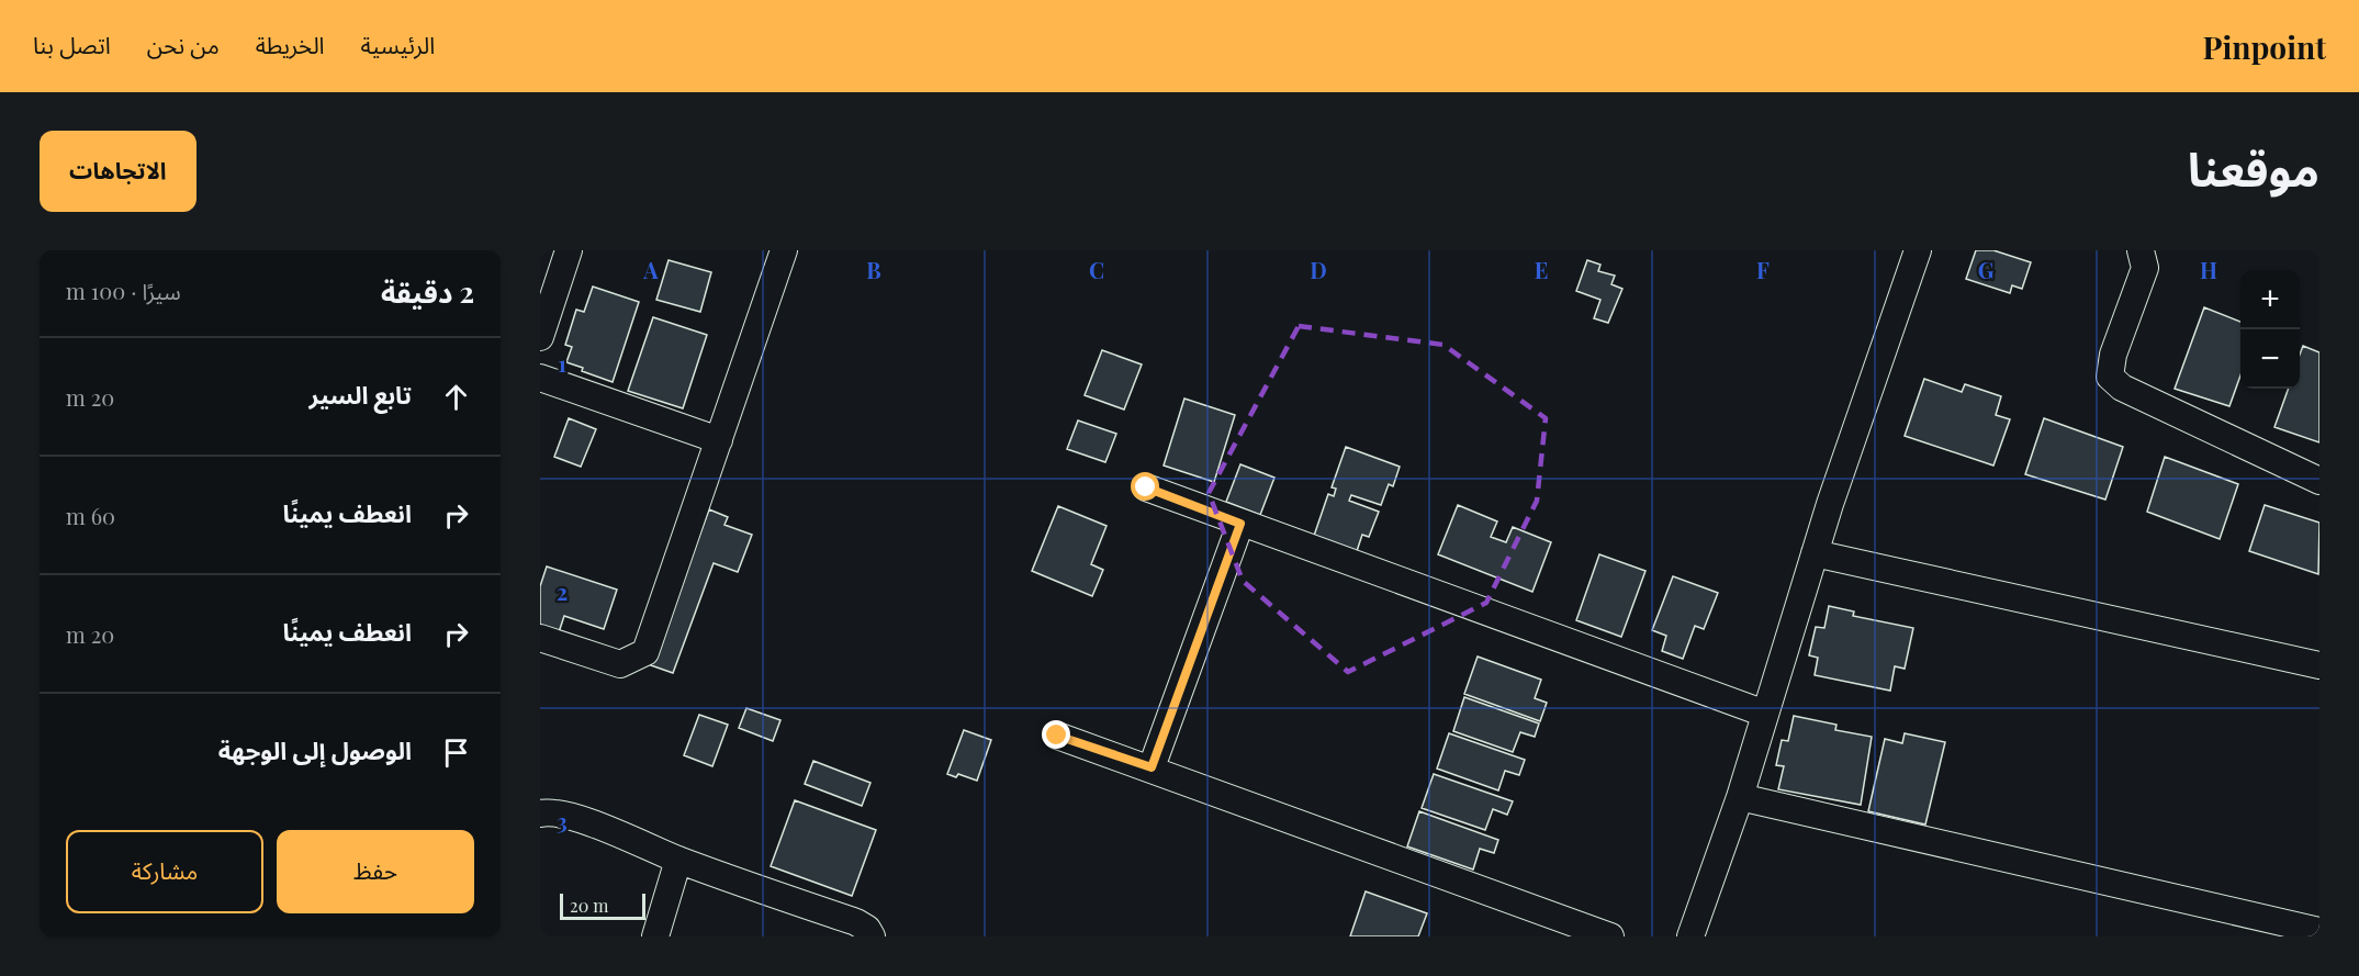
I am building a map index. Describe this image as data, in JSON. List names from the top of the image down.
{
  "scale_bar": "20 m",
  "page": {
    "header": "Pinpoint",
    "nav": [
      "الرئيسية",
      "الخريطة",
      "من نحن",
      "اتصل بنا"
    ],
    "title": "موقعنا",
    "buttons": [
      "الاتجاهات",
      ["حفظ", "مشاركة"]
    ],
    "heading": ["2 دقيقة", "سيرًا · 100 m"],
    "map_buttons": ["+", "−"],
    "list": [
      ["تابع السير", "20 m"],
      ["انعطف يمينًا", "60 m"],
      ["انعطف يمينًا", "20 m"],
      "الوصول إلى الوجهة"
    ],
    "scale": "20 m"
  },
  "grid": {
    "columns": [
      "A",
      "B",
      "C",
      "D",
      "E",
      "F",
      "G",
      "H"
    ],
    "rows": ["1", "2", "3"]
  }
}
